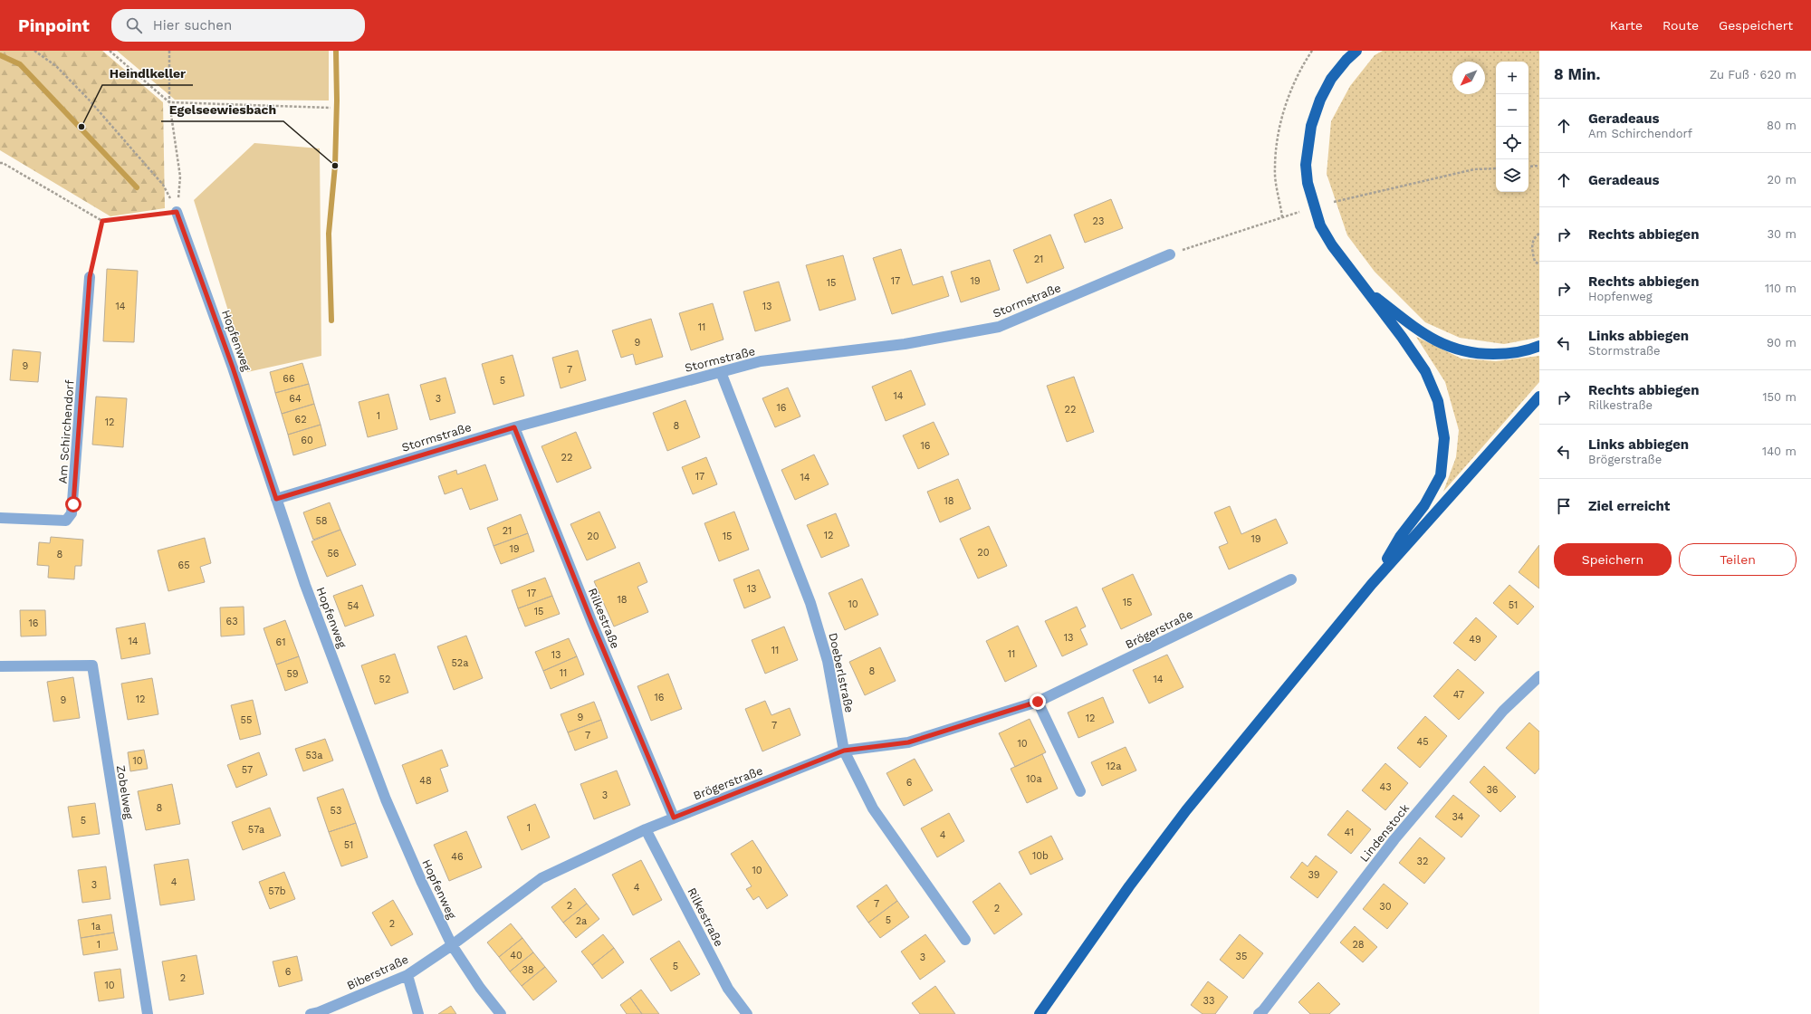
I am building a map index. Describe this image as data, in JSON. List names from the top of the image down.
{
  "streets": {
    "street": [
      "Stormstraße",
      "Hopfenweg",
      "Am Schirchendorf",
      "Rilkestraße",
      "Brögerstraße",
      "Doeberlstraße",
      "Zobelweg",
      "Lindenstock",
      "Biberstraße"
    ]
  },
  "crossings": [
    ["Stormstraße", "Hopfenweg"],
    ["Stormstraße", "Rilkestraße"],
    ["Stormstraße", "Doeberlstraße"],
    ["Hopfenweg", "Brögerstraße"],
    ["Hopfenweg", "Biberstraße"],
    ["Rilkestraße", "Brögerstraße"],
    ["Brögerstraße", "Doeberlstraße"],
    ["Brögerstraße", "Biberstraße"]
  ],
  "places": ["Heindlkeller", "Egelseewiesbach"],
  "house_numbers": [
    "23",
    "21",
    "17",
    "19",
    "15",
    "14",
    "13",
    "11",
    "9",
    "9",
    "7",
    "66",
    "5",
    "14",
    "64",
    "3",
    "16",
    "22",
    "1",
    "62",
    "12",
    "8",
    "60",
    "16",
    "22",
    "17",
    "14",
    "18",
    "58",
    "21",
    "12",
    "20",
    "15",
    "19",
    "19",
    "20",
    "56",
    "8",
    "65",
    "13",
    "17",
    "18",
    "15",
    "10",
    "51",
    "54",
    "15",
    "63",
    "16",
    "13",
    "49",
    "14",
    "61",
    "11",
    "11",
    "13",
    "52a",
    "8",
    "11",
    "59",
    "52",
    "14",
    "47",
    "16",
    "12",
    "9",
    "9",
    "12",
    "55",
    "7",
    "7",
    "45",
    "10",
    "53a",
    "10",
    "12a",
    "57",
    "10a",
    "48",
    "6",
    "43",
    "36",
    "3",
    "8",
    "53",
    "34",
    "5",
    "1",
    "57a",
    "41",
    "4",
    "51",
    "10b",
    "46",
    "32",
    "10",
    "39",
    "4",
    "3",
    "4",
    "57b",
    "7",
    "2",
    "30",
    "2",
    "5",
    "2a",
    "2",
    "1a",
    "1",
    "28",
    "40",
    "35",
    "3",
    "5",
    "38",
    "6",
    "2",
    "10",
    "33"
  ],
  "north": "bottom left",
  "page": {
    "header": "Pinpoint",
    "search": "Hier suchen",
    "nav": ["Karte", "Route", "Gespeichert"],
    "heading": ["8 Min.", "Zu Fuß · 620 m"],
    "map_buttons": ["+", "−"],
    "list": [
      ["Geradeaus", "Am Schirchendorf", "80 m"],
      ["Geradeaus", "20 m"],
      ["Rechts abbiegen", "30 m"],
      ["Rechts abbiegen", "Hopfenweg", "110 m"],
      ["Links abbiegen", "Stormstraße", "90 m"],
      ["Rechts abbiegen", "Rilkestraße", "150 m"],
      ["Links abbiegen", "Brögerstraße", "140 m"],
      "Ziel erreicht"
    ],
    "buttons": ["Speichern", "Teilen"]
  }
}
